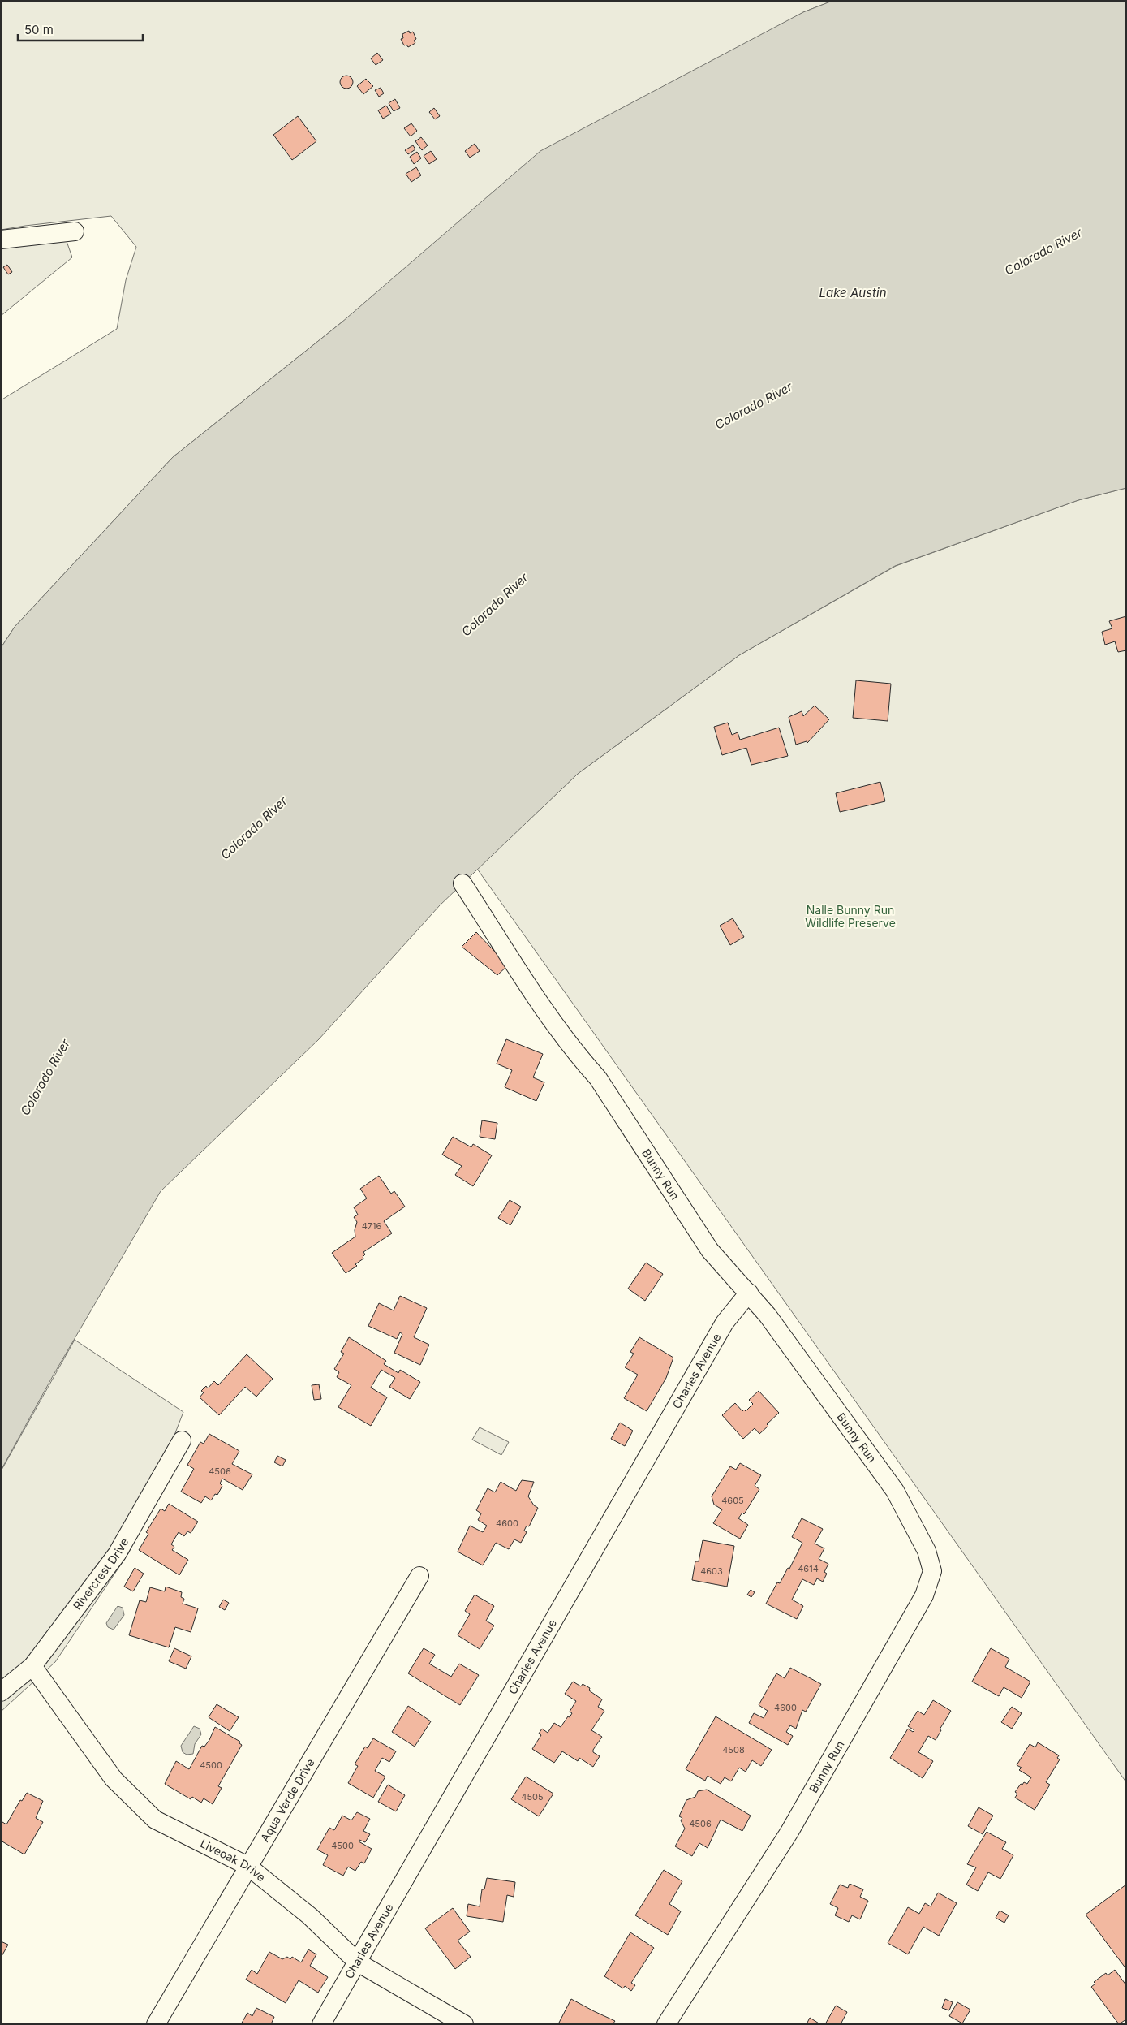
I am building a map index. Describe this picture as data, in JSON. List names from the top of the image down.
{
  "streets": {
    "street": [
      "Bunny Run",
      "Charles Avenue",
      "Rivercrest Drive",
      "Aqua Verde Drive",
      "Liveoak Drive"
    ]
  },
  "crossings": [
    ["Bunny Run", "Charles Avenue"],
    ["Charles Avenue", "Liveoak Drive"],
    ["Rivercrest Drive", "Liveoak Drive"],
    ["Aqua Verde Drive", "Liveoak Drive"]
  ],
  "water": ["Colorado River", "Lake Austin"],
  "parks": ["Nalle Bunny Run Wildlife Preserve"],
  "house_numbers": [
    "4716",
    "4506",
    "4605",
    "4600",
    "4614",
    "4603",
    "4600",
    "4508",
    "4500",
    "4505",
    "4506",
    "4500"
  ],
  "scale_bar": "50 m"
}
